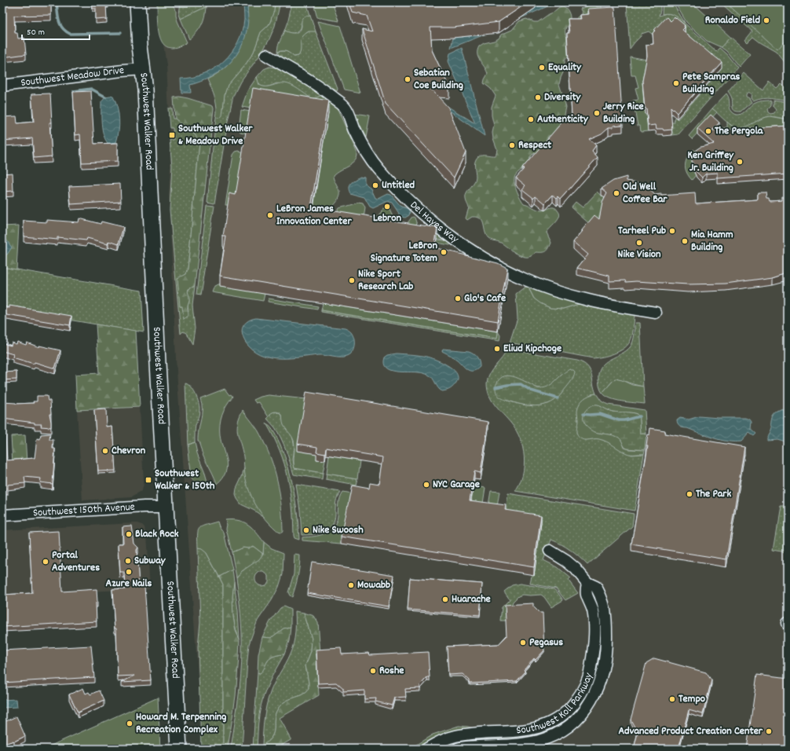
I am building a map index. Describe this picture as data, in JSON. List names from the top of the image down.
{
  "streets": {
    "main road": ["Southwest Walker Road"],
    "street": [
      "Southwest Meadow Drive",
      "Del Hayes Way",
      "Southwest 150th Avenue",
      "Southwest Koll Parkway"
    ]
  },
  "crossings": [
    ["Southwest Meadow Drive", "Southwest Walker Road"],
    ["Southwest Walker Road", "Southwest 150th Avenue"]
  ],
  "places": {
    "other": [
      "Ronaldo Field",
      "Equality",
      "Sebatian Coe Building",
      "Pete Sampras Building",
      "Diversity",
      "Jerry Rice Building",
      "Authenticity",
      "The Pergola",
      "Respect",
      "Ken Griffey Jr. Building",
      "Untitled",
      "Old Well Coffee Bar",
      "Lebron",
      "LeBron James Innovation Center",
      "Tarheel Pub",
      "Mia Hamm Building",
      "Nike Vision",
      "LeBron Signature Totem",
      "Nike Sport Research Lab",
      "Glo's Cafe",
      "Eliud Kipchoge",
      "Chevron",
      "NYC Garage",
      "The Park",
      "Nike Swoosh",
      "Black Rock",
      "Subway",
      "Portal Adventures",
      "Azure Nails",
      "Mowabb",
      "Huarache",
      "Pegasus",
      "Roshe",
      "Tempo",
      "Howard M. Terpenning Recreation Complex",
      "Advanced Product Creation Center"
    ],
    "transit": ["Southwest Walker & Meadow Drive", "Southwest Walker & 150th"]
  },
  "scale_bar": "50 m"
}
